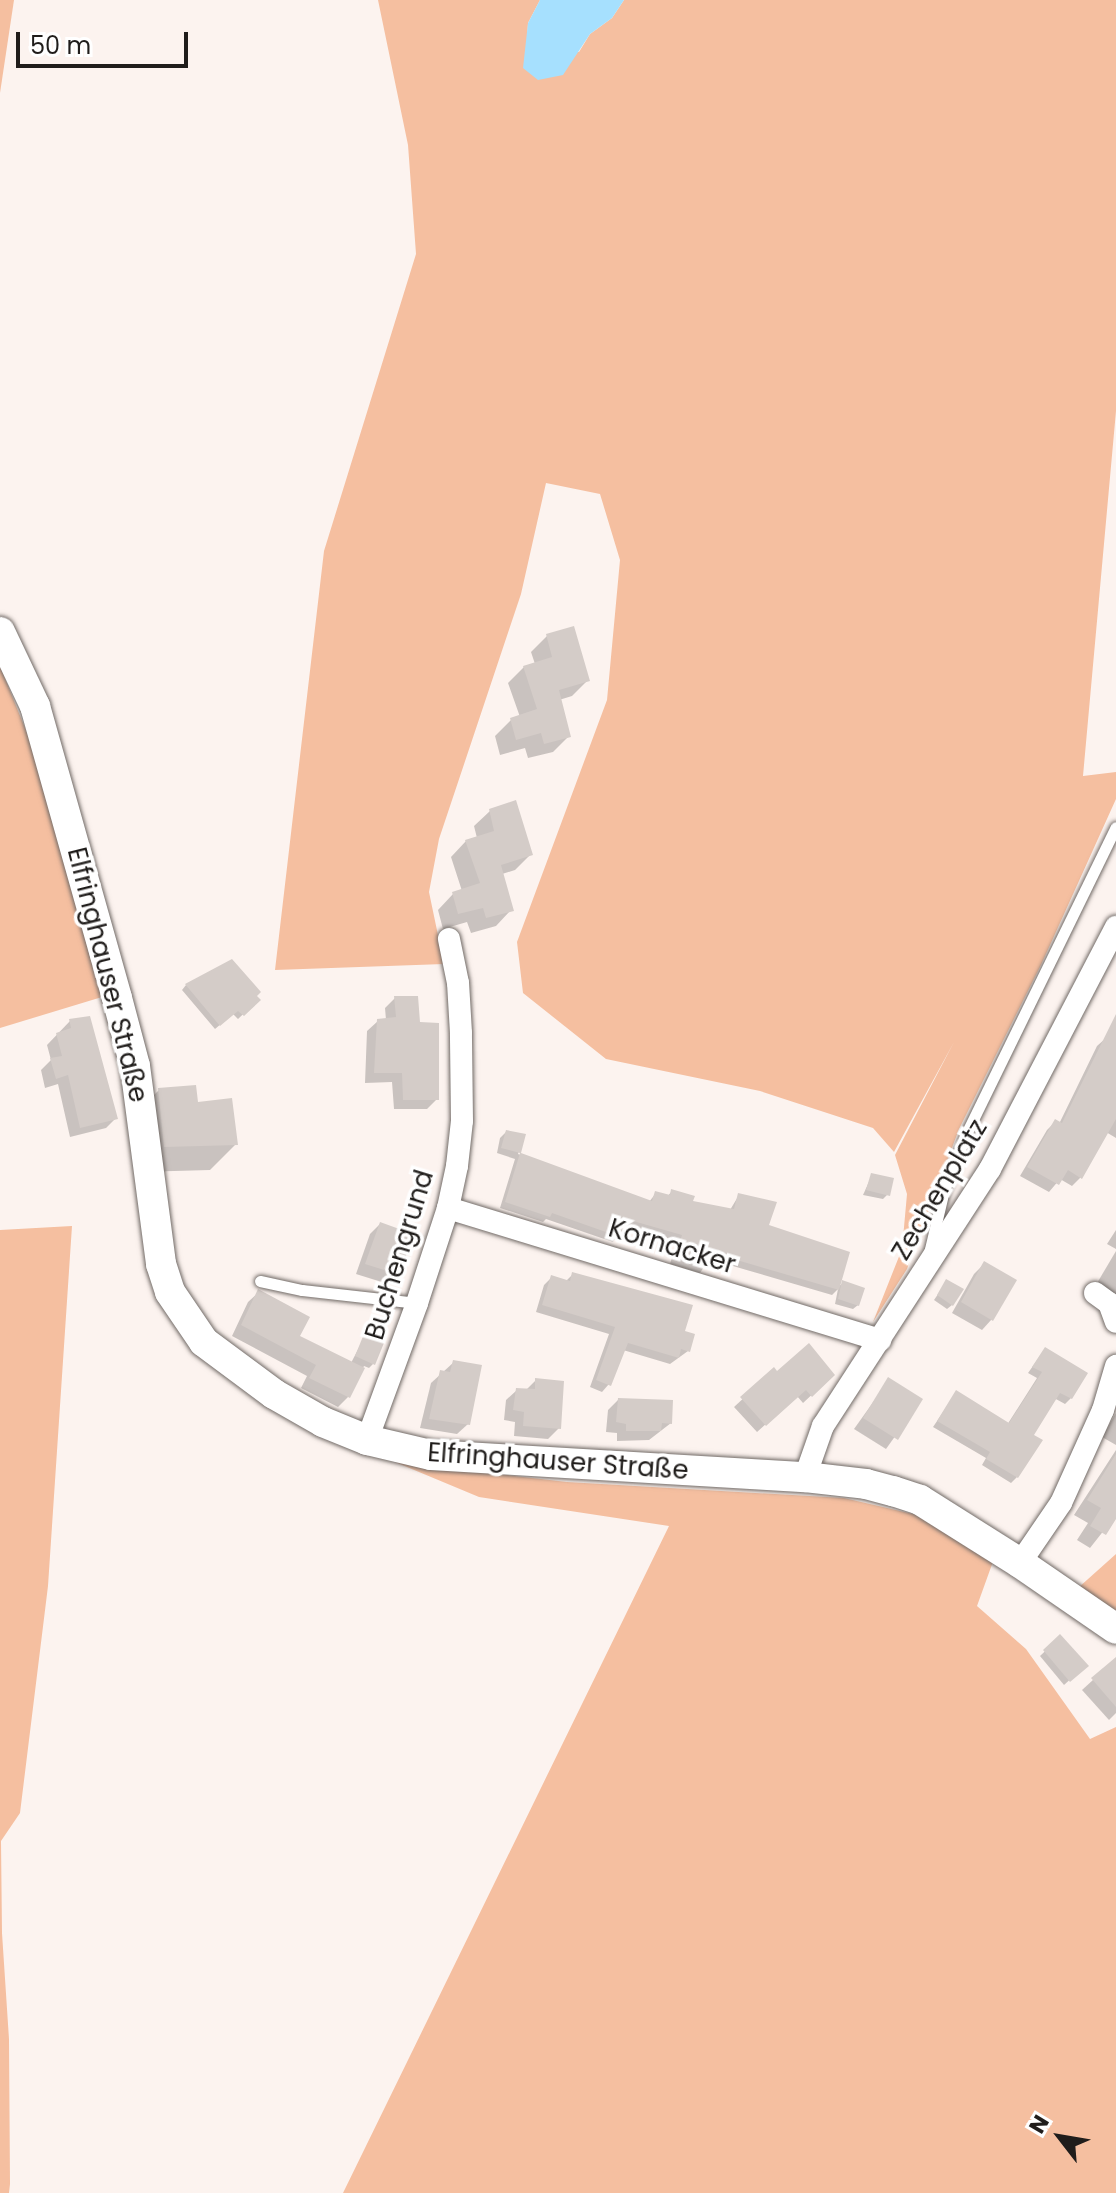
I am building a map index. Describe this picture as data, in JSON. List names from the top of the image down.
{
  "streets": {
    "main road": ["Elfringhauser Straße"],
    "street": ["Zechenplatz", "Kornacker", "Buchengrund"]
  },
  "crossings": [
    ["Elfringhauser Straße", "Zechenplatz"],
    ["Elfringhauser Straße", "Buchengrund"],
    ["Zechenplatz", "Kornacker"],
    ["Kornacker", "Buchengrund"]
  ],
  "scale_bar": "50 m",
  "north": "top left"
}
